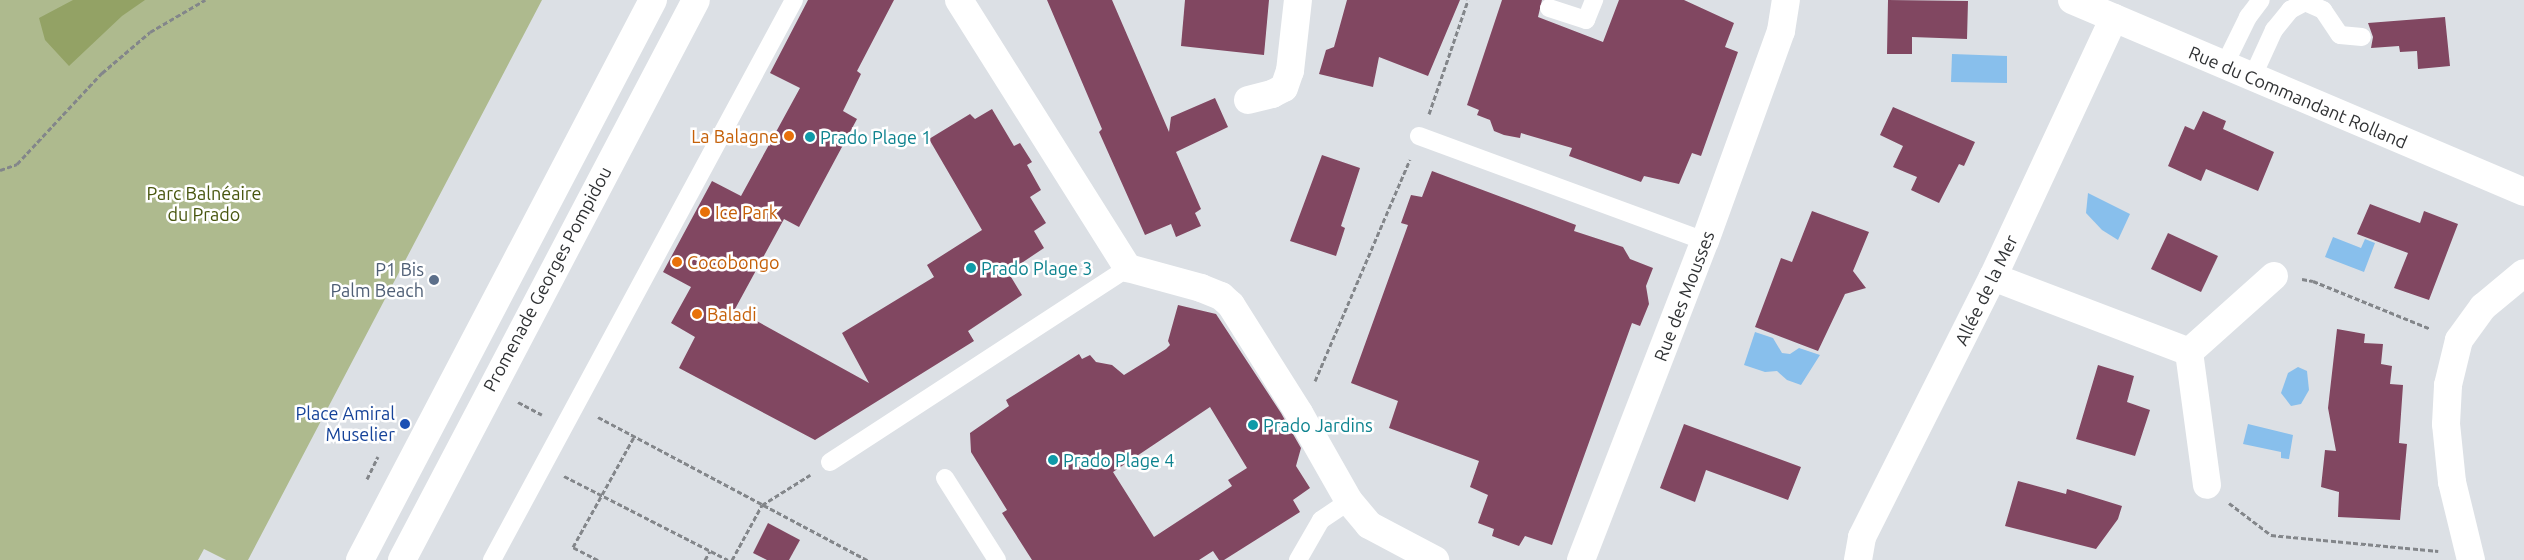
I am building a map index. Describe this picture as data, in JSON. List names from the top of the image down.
{
  "streets": {
    "street": [
      "Rue du Commandant Rolland",
      "Promenade Georges Pompidou",
      "Allée de la Mer",
      "Rue des Mousses"
    ]
  },
  "crossings": [
    ["Rue du Commandant Rolland", "Allée de la Mer"]
  ],
  "parks": ["Parc Balnéaire du Prado"],
  "places": [
    "La Balagne",
    "Prado Plage 1",
    "Ice Park",
    "Cocobongo",
    "Prado Plage 3",
    "P1 Bis Palm Beach",
    "Baladi",
    "Place Amiral Muselier",
    "Prado Jardins",
    "Prado Plage 4"
  ]
}
